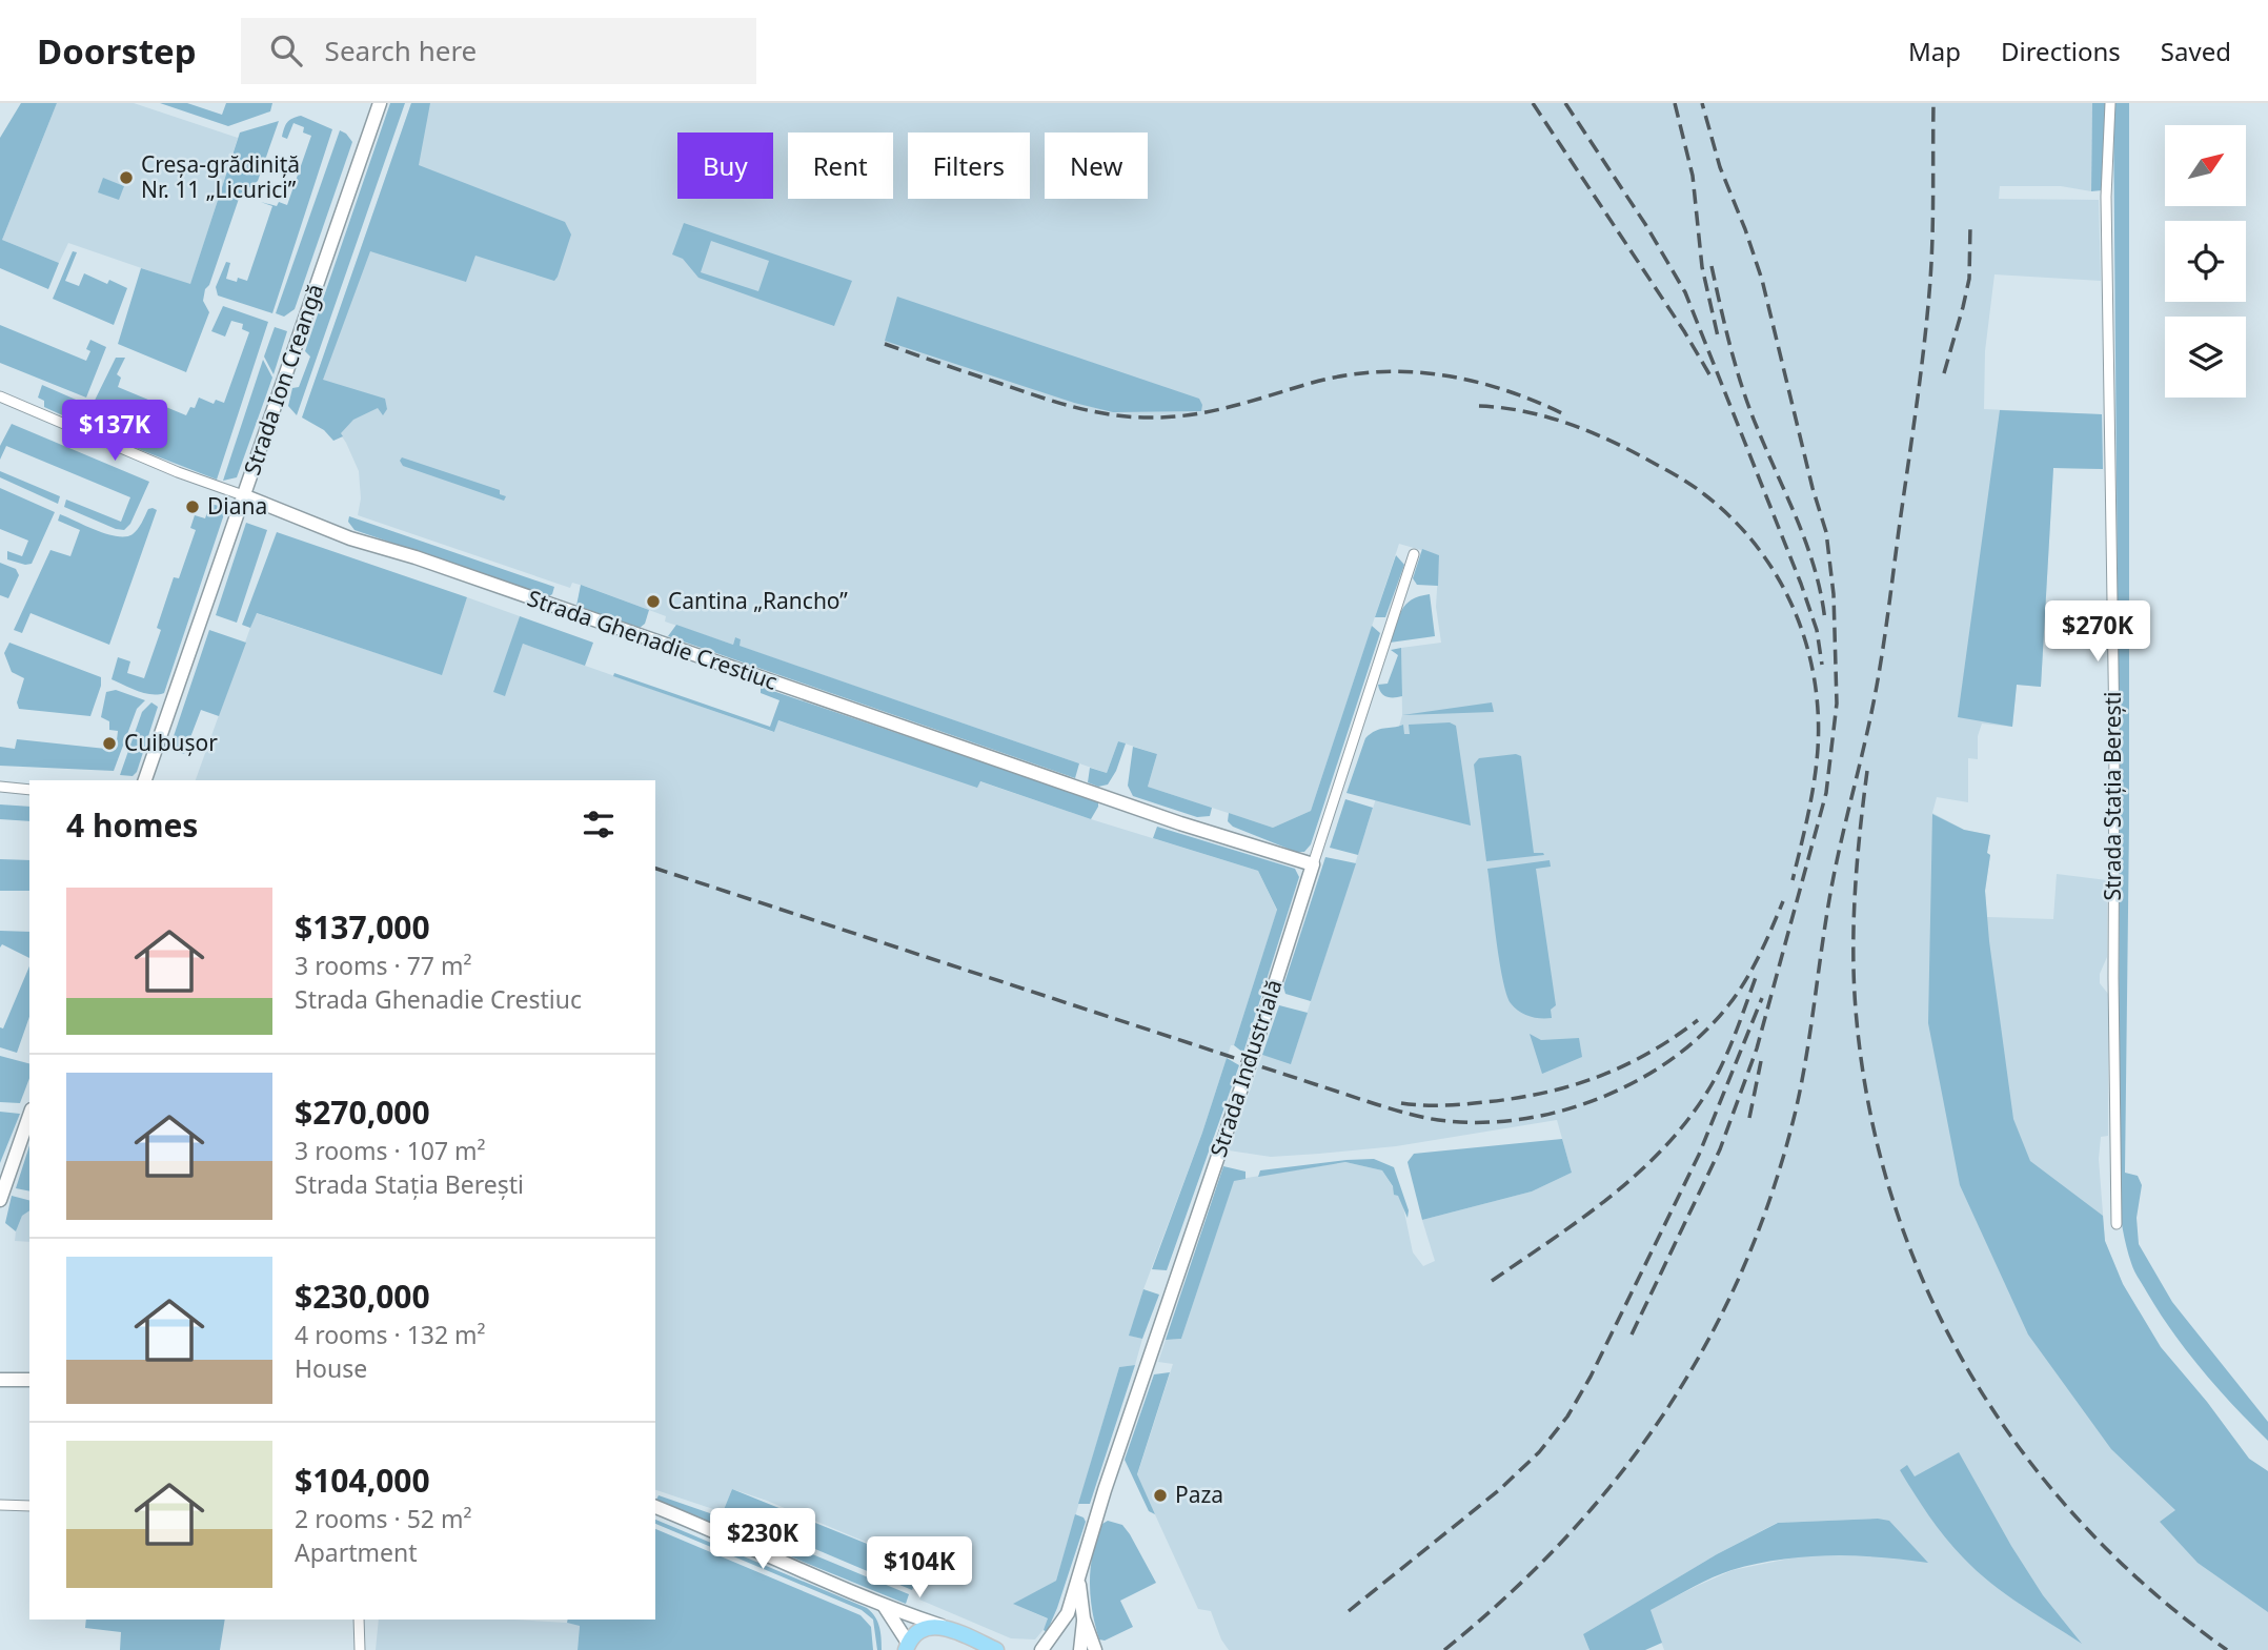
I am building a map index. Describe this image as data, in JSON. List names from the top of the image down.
{
  "streets": {
    "street": [
      "Strada Ion Creangă",
      "Strada Ghenadie Crestiuc",
      "Strada Stația Berești",
      "Strada Industrială"
    ]
  },
  "crossings": [
    ["Strada Ion Creangă", "Strada Ghenadie Crestiuc"],
    ["Strada Ghenadie Crestiuc", "Strada Industrială"]
  ],
  "places": [
    "Creșa-grădiniță Nr. 11 „Licurici”",
    "Diana",
    "Cantina „Rancho”",
    "Cuibușor",
    "Paza"
  ],
  "north": "top right",
  "page": {
    "header": "Doorstep",
    "search": "Search here",
    "nav": ["Map", "Directions", "Saved"],
    "chip": [
      "Buy",
      "Rent",
      "Filters",
      "New"
    ],
    "price": [
      "$137K",
      "$270K",
      "$230K",
      "$104K"
    ],
    "heading": "4 homes",
    "list": [
      {
        "name": "$137,000",
        "note": "3 rooms · 77 m² · Strada Ghenadie Crestiuc"
      },
      {
        "name": "$270,000",
        "note": "3 rooms · 107 m² · Strada Stația Berești"
      },
      {
        "name": "$230,000",
        "note": "4 rooms · 132 m² · House"
      },
      {
        "name": "$104,000",
        "note": "2 rooms · 52 m² · Apartment"
      }
    ]
  }
}
